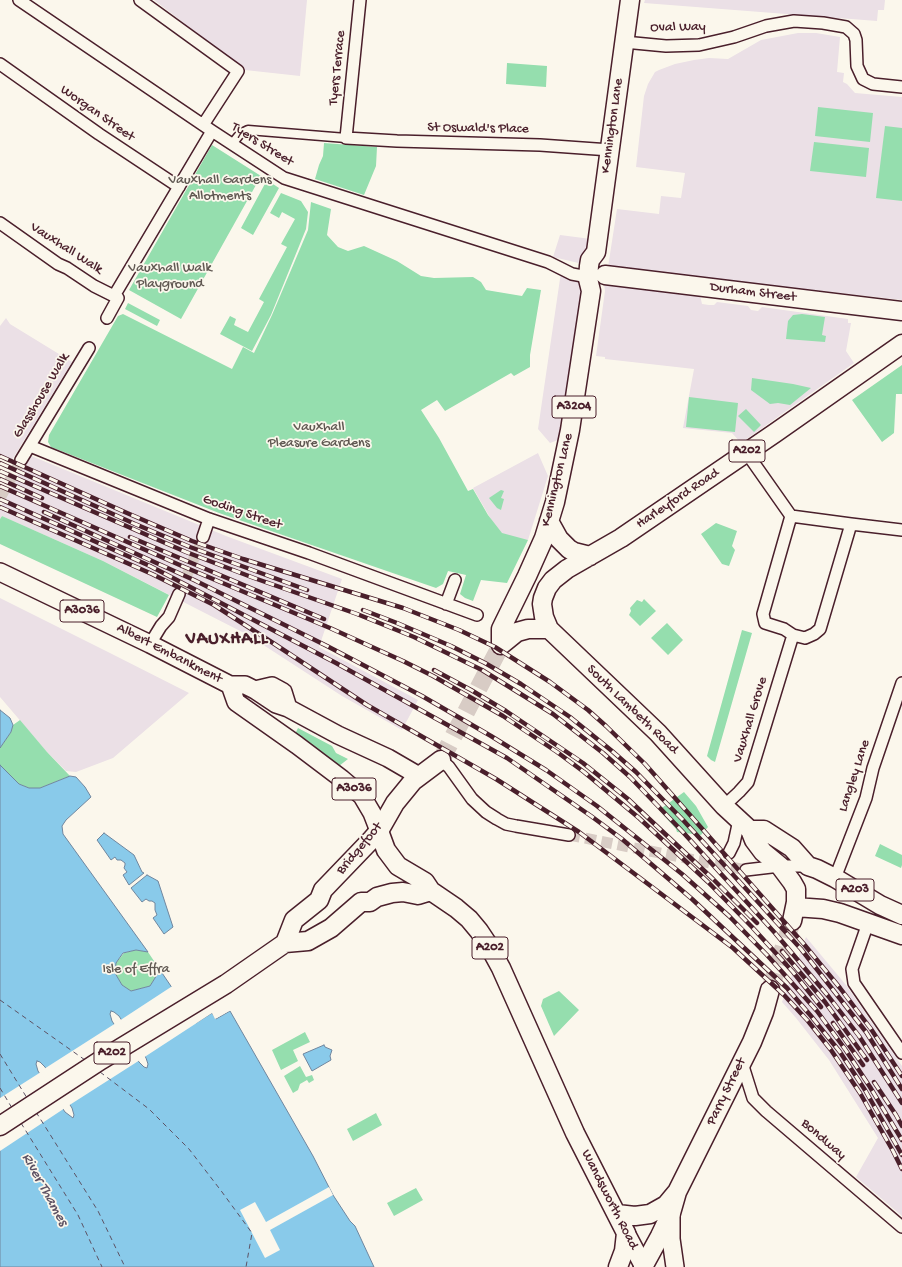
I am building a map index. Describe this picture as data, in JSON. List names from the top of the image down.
{
  "streets": {
    "highway": [
      "Kennington Lane",
      "Durham Street",
      "A3204",
      "A202",
      "Harleyford Road",
      "South Lambeth Road",
      "Bridgefoot",
      "A203",
      "Parry Street",
      "Wandsworth Road"
    ],
    "main road": ["A3036", "Albert Embankment"],
    "street": [
      "Oval Way",
      "Tyers Terrace",
      "Worgan Street",
      "St Oswald's Place",
      "Tyers Street",
      "Vauxhall Walk",
      "Glasshouse Walk",
      "Goding Street",
      "Vauxhall Grove",
      "Langley Lane",
      "Bondway"
    ]
  },
  "crossings": [
    ["Oval Way", "Kennington Lane"],
    ["Tyers Terrace", "St Oswald's Place"],
    ["Kennington Lane", "St Oswald's Place"],
    ["Kennington Lane", "Tyers Street"],
    ["Kennington Lane", "Durham Street"],
    ["Kennington Lane", "Harleyford Road"],
    ["Kennington Lane", "South Lambeth Road"],
    ["Tyers Street", "Durham Street"],
    ["Glasshouse Walk", "Goding Street"],
    ["A202", "Albert Embankment"],
    ["A202", "Bridgefoot"],
    ["A202", "Wandsworth Road"],
    ["Harleyford Road", "South Lambeth Road"],
    ["Albert Embankment", "Bridgefoot"],
    ["South Lambeth Road", "Vauxhall Grove"],
    ["South Lambeth Road", "A203"],
    ["Langley Lane", "A203"],
    ["Parry Street", "Bondway"],
    ["Parry Street", "Wandsworth Road"]
  ],
  "districts": ["VAUXHALL"],
  "water": ["River Thames"],
  "parks": [
    "Vauxhall Gardens Allotments",
    "Vauxhall Walk Playground",
    "Vauxhall Pleasure Gardens",
    "Isle of Effra"
  ]
}
